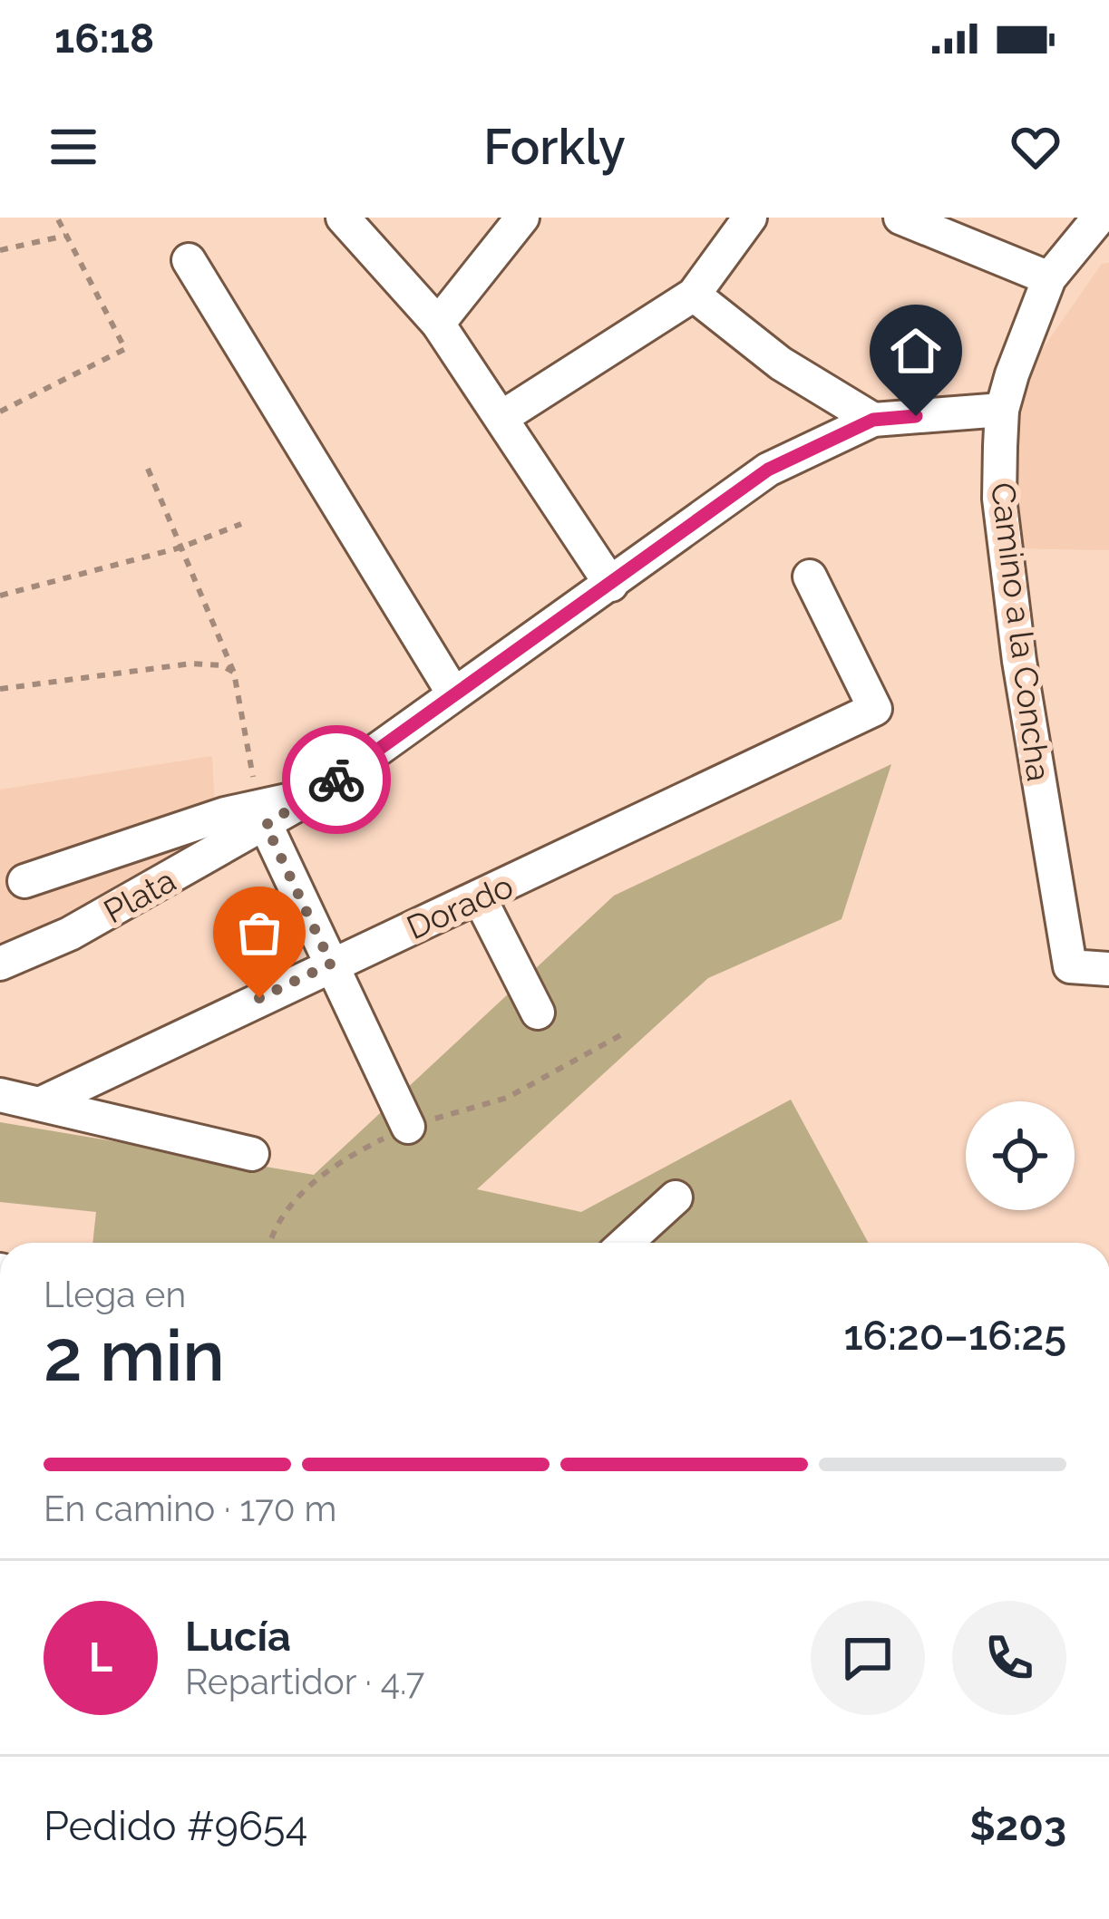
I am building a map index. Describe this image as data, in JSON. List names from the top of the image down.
{
  "streets": {
    "street": ["Camino a la Concha", "Plata", "Dorado"]
  },
  "crossings": [
    ["Camino a la Concha", "Plata"]
  ],
  "page": {
    "status": "16:18",
    "header": "Forkly",
    "heading": ["2 min", "Llega en", "16:20–16:25"],
    "panel": [
      "Lucía",
      "Repartidor · 4.7",
      "Pedido #9654",
      "$203"
    ],
    "bar": "En camino · 170 m",
    "round": "L"
  }
}
